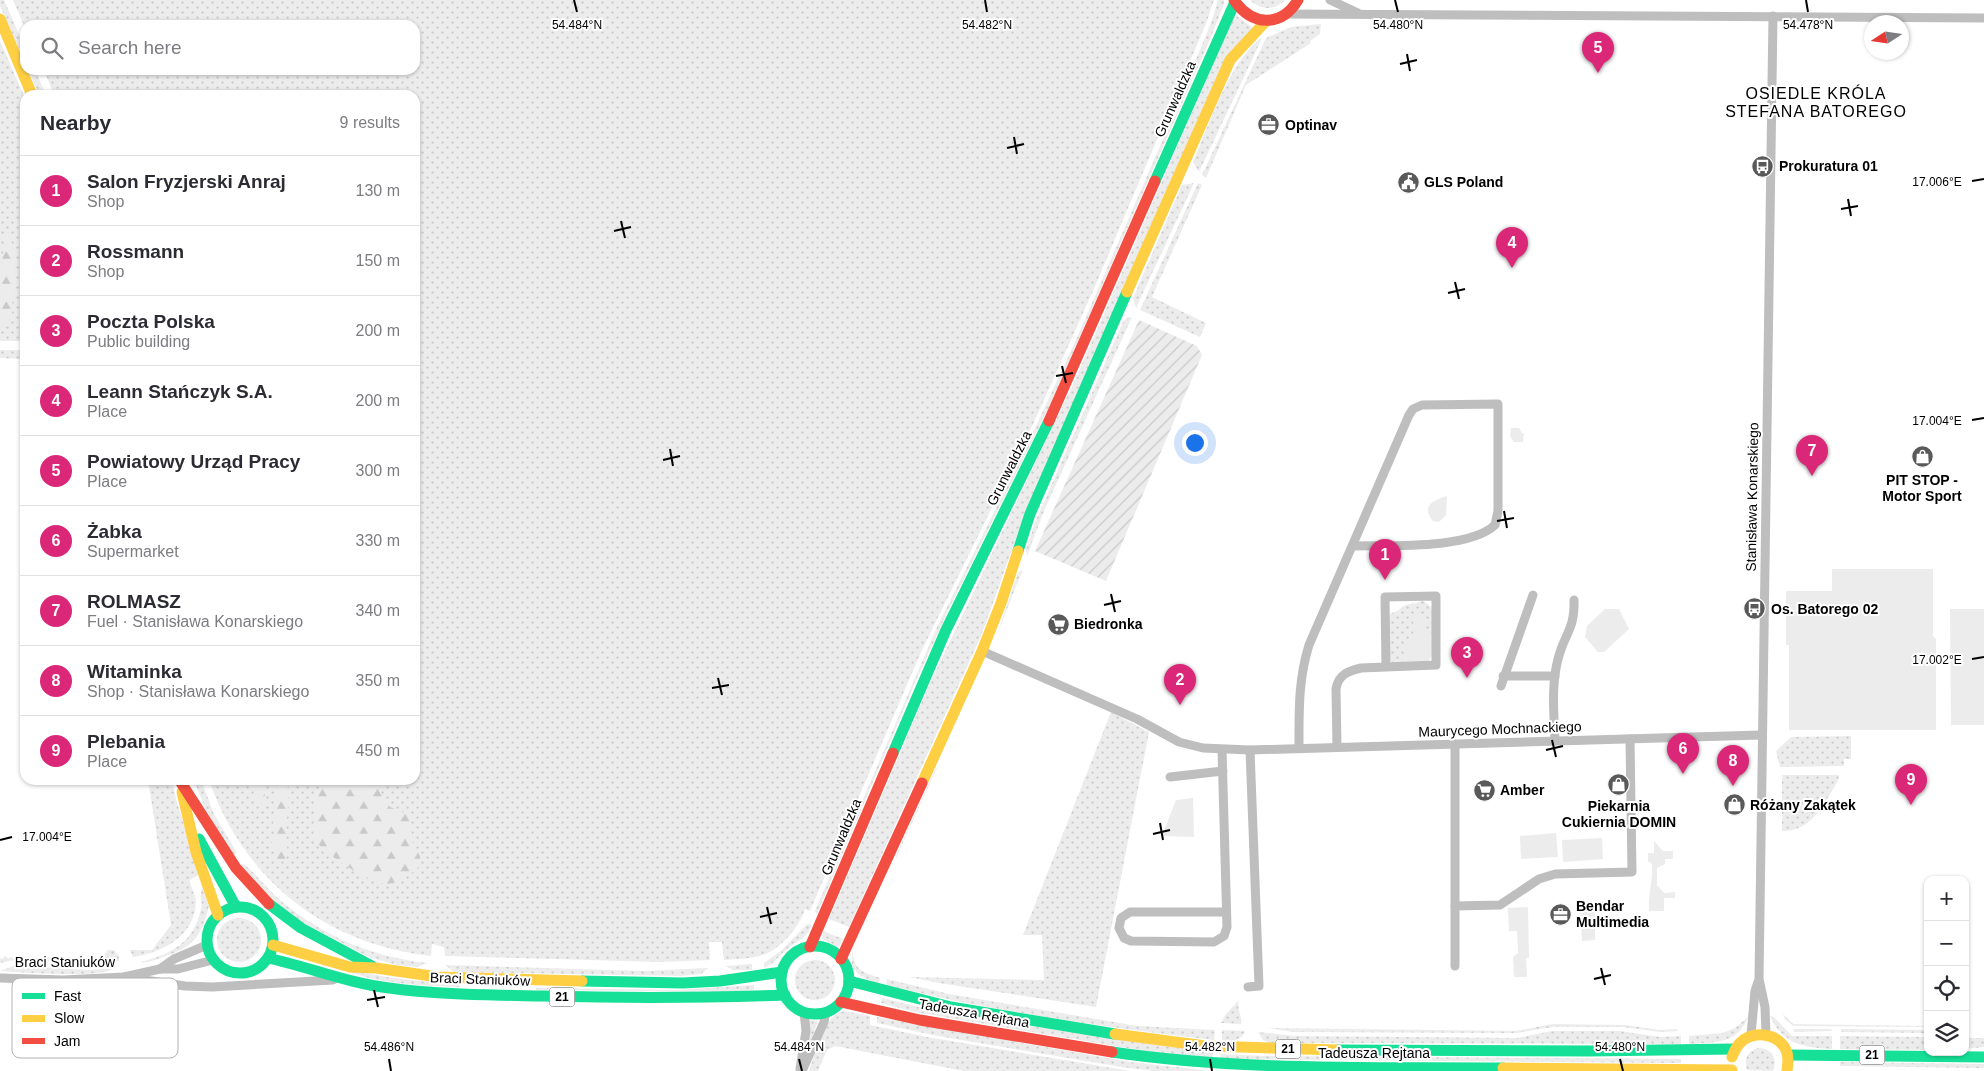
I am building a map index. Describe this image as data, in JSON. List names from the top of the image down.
{
  "streets": {
    "main road": [
      "Grunwaldzka",
      "Braci Staniuków",
      "21",
      "Tadeusza Rejtana"
    ],
    "street": ["Stanisława Konarskiego", "Maurycego Mochnackiego"]
  },
  "crossings": [
    ["Grunwaldzka", "Braci Staniuków"],
    ["Grunwaldzka", "Tadeusza Rejtana"],
    ["Stanisława Konarskiego", "Maurycego Mochnackiego"],
    ["Braci Staniuków", "21"],
    ["Braci Staniuków", "Tadeusza Rejtana"],
    ["21", "Tadeusza Rejtana"]
  ],
  "districts": ["OSIEDLE KRÓLA STEFANA BATOREGO"],
  "places": {
    "office": ["Optinav", "Bendar Multimedia"],
    "bus stop": ["Prokuratura 01", "Os. Batorego 02"],
    "public building": ["GLS Poland"],
    "shop": ["PIT STOP - Motor Sport", "Piekarnia Cukiernia DOMIN", "Różany Zakątek"],
    "supermarket": ["Biedronka", "Amber"]
  },
  "legend": ["Fast", "Slow", "Jam"],
  "north": "left",
  "page": {
    "search": "Search here",
    "pins": [
      "5",
      "4",
      "7",
      "1",
      "3",
      "2",
      "6",
      "8",
      "9"
    ],
    "heading": ["Nearby", "9 results"],
    "list": [
      {
        "mark": "1",
        "name": "Salon Fryzjerski Anraj",
        "note": "Shop",
        "value": "130 m"
      },
      {
        "mark": "2",
        "name": "Rossmann",
        "note": "Shop",
        "value": "150 m"
      },
      {
        "mark": "3",
        "name": "Poczta Polska",
        "note": "Public building",
        "value": "200 m"
      },
      {
        "mark": "4",
        "name": "Leann Stańczyk S.A.",
        "note": "Place",
        "value": "200 m"
      },
      {
        "mark": "5",
        "name": "Powiatowy Urząd Pracy",
        "note": "Place",
        "value": "300 m"
      },
      {
        "mark": "6",
        "name": "Żabka",
        "note": "Supermarket",
        "value": "330 m"
      },
      {
        "mark": "7",
        "name": "ROLMASZ",
        "note": "Fuel · Stanisława Konarskiego",
        "value": "340 m"
      },
      {
        "mark": "8",
        "name": "Witaminka",
        "note": "Shop · Stanisława Konarskiego",
        "value": "350 m"
      },
      {
        "mark": "9",
        "name": "Plebania",
        "note": "Place",
        "value": "450 m"
      }
    ],
    "map_buttons": ["+", "−"]
  },
  "coordinates": [
    "54.484°N",
    "54.482°N",
    "54.480°N",
    "54.478°N",
    "17.006°E",
    "17.004°E",
    "17.002°E",
    "54.486°N"
  ]
}
